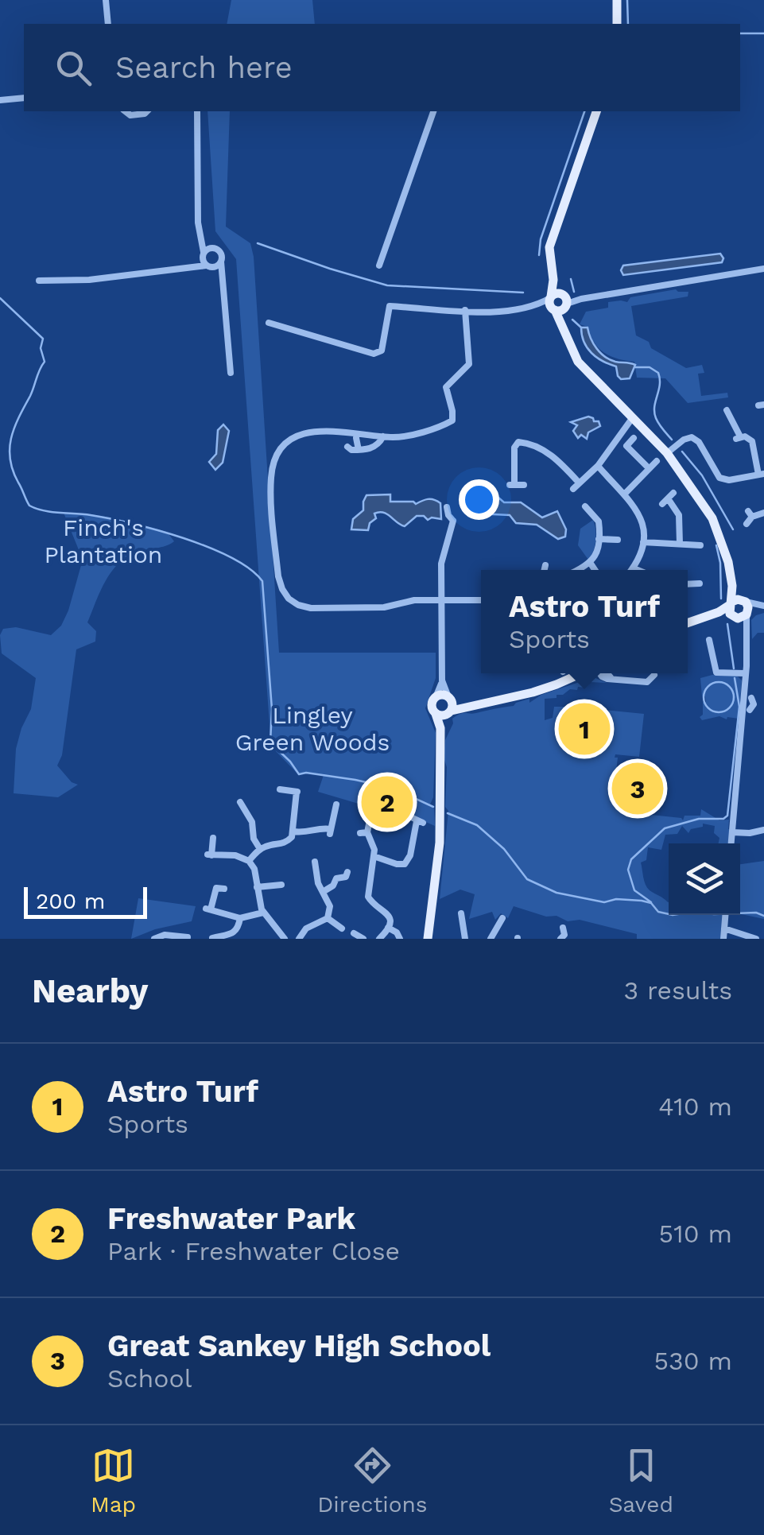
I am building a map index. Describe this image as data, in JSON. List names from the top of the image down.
{
  "parks": ["Finch's Plantation", "Lingley Green Woods"],
  "scale_bar": "200 m",
  "page": {
    "search": "Search here",
    "popup": ["Astro Turf", "Sports"],
    "pins": ["1", "3", "2"],
    "scale": "200 m",
    "heading": ["Nearby", "3 results"],
    "list": [
      {
        "mark": "1",
        "name": "Astro Turf",
        "note": "Sports",
        "value": "410 m"
      },
      {
        "mark": "2",
        "name": "Freshwater Park",
        "note": "Park · Freshwater Close",
        "value": "510 m"
      },
      {
        "mark": "3",
        "name": "Great Sankey High School",
        "note": "School",
        "value": "530 m"
      }
    ],
    "nav": ["Map", "Directions", "Saved"]
  }
}
